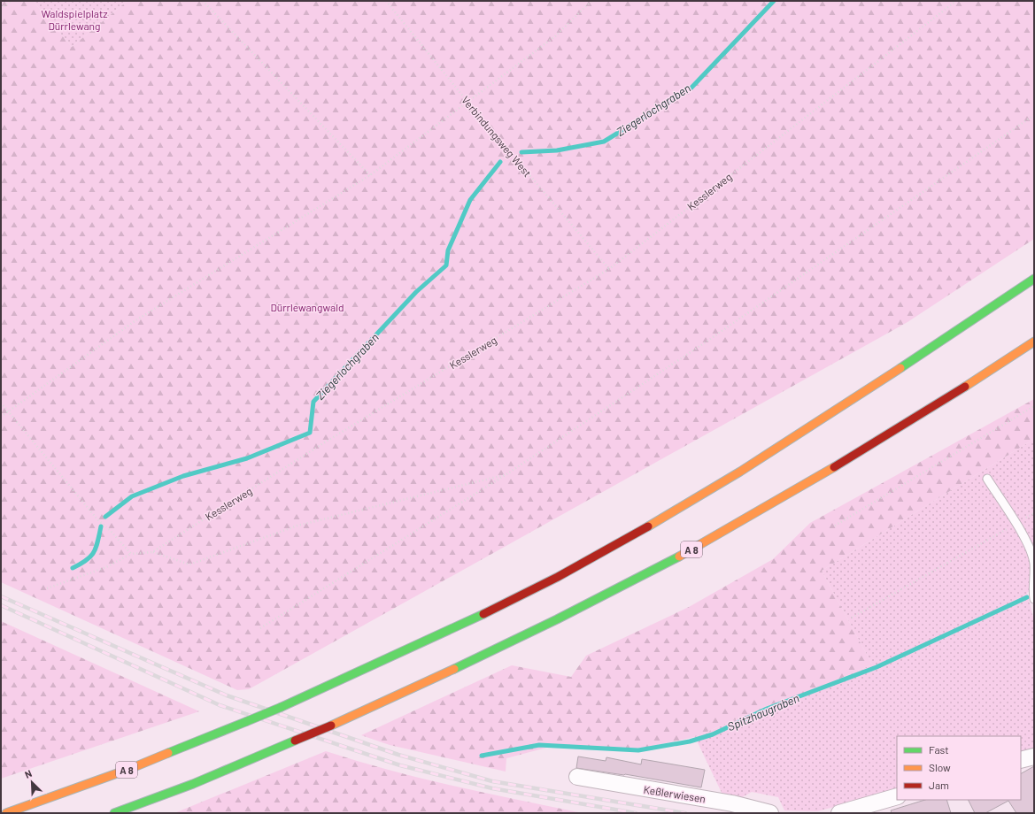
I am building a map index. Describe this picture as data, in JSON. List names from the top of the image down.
{
  "streets": {
    "highway": ["A 8"],
    "street": ["Keßlerwiesen"],
    "path": ["Verbindungsweg West", "Kesslerweg"]
  },
  "crossings": [
    ["Verbindungsweg West", "Kesslerweg"]
  ],
  "water": ["Ziegerlochgraben", "Spitzhaugraben"],
  "parks": ["Waldspielplatz Dürrlewang", "Dürrlewangwald"],
  "legend": ["Fast", "Slow", "Jam"],
  "north": "top left"
}
